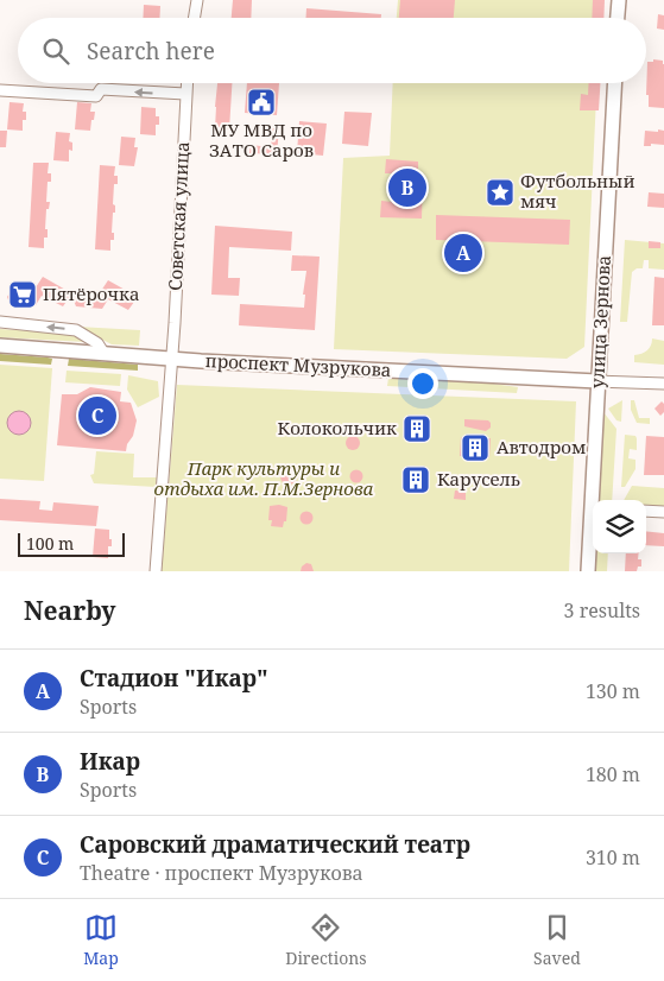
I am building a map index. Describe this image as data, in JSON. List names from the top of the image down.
{
  "streets": {
    "main road": ["улица Зернова", "проспект Музрукова"],
    "street": ["Советская улица"]
  },
  "crossings": [
    ["Советская улица", "проспект Музрукова"],
    ["улица Зернова", "проспект Музрукова"]
  ],
  "parks": ["Парк культуры и отдыха им. П.М.Зернова"],
  "places": {
    "public building": ["МУ МВД по ЗАТО Саров"],
    "place": ["Футбольный мяч"],
    "supermarket": ["Пятёрочка"],
    "building": ["Колокольчик", "Автодром", "Карусель"]
  },
  "scale_bar": "100 m",
  "page": {
    "search": "Search here",
    "pins": ["B", "A", "C"],
    "scale": "100 m",
    "heading": ["Nearby", "3 results"],
    "list": [
      {
        "mark": "A",
        "name": "Стадион \"Икар\"",
        "note": "Sports",
        "value": "130 m"
      },
      {
        "mark": "B",
        "name": "Икар",
        "note": "Sports",
        "value": "180 m"
      },
      {
        "mark": "C",
        "name": "Саровский драматический театр",
        "note": "Theatre · проспект Музрукова",
        "value": "310 m"
      }
    ],
    "nav": ["Map", "Directions", "Saved"]
  }
}
